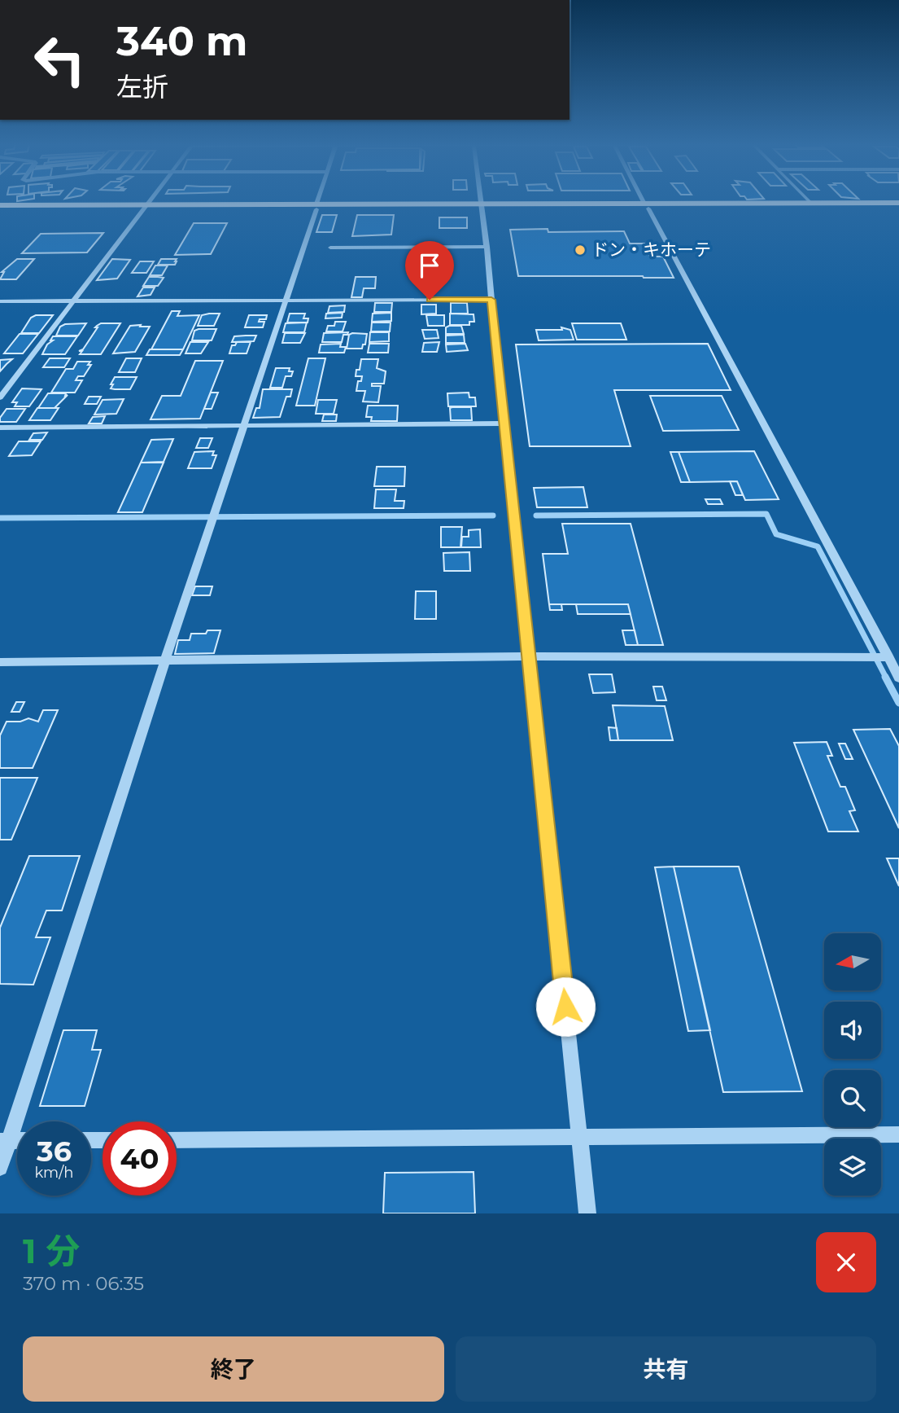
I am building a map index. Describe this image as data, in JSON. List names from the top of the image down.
{
  "places": ["ドン・キホーテ"],
  "north": "left",
  "page": {
    "turn": ["340 m", "左折"],
    "speed": "36 km/h",
    "limit": "40",
    "heading": ["1 分", "370 m · 06:35"],
    "buttons": ["終了", "共有"]
  }
}
